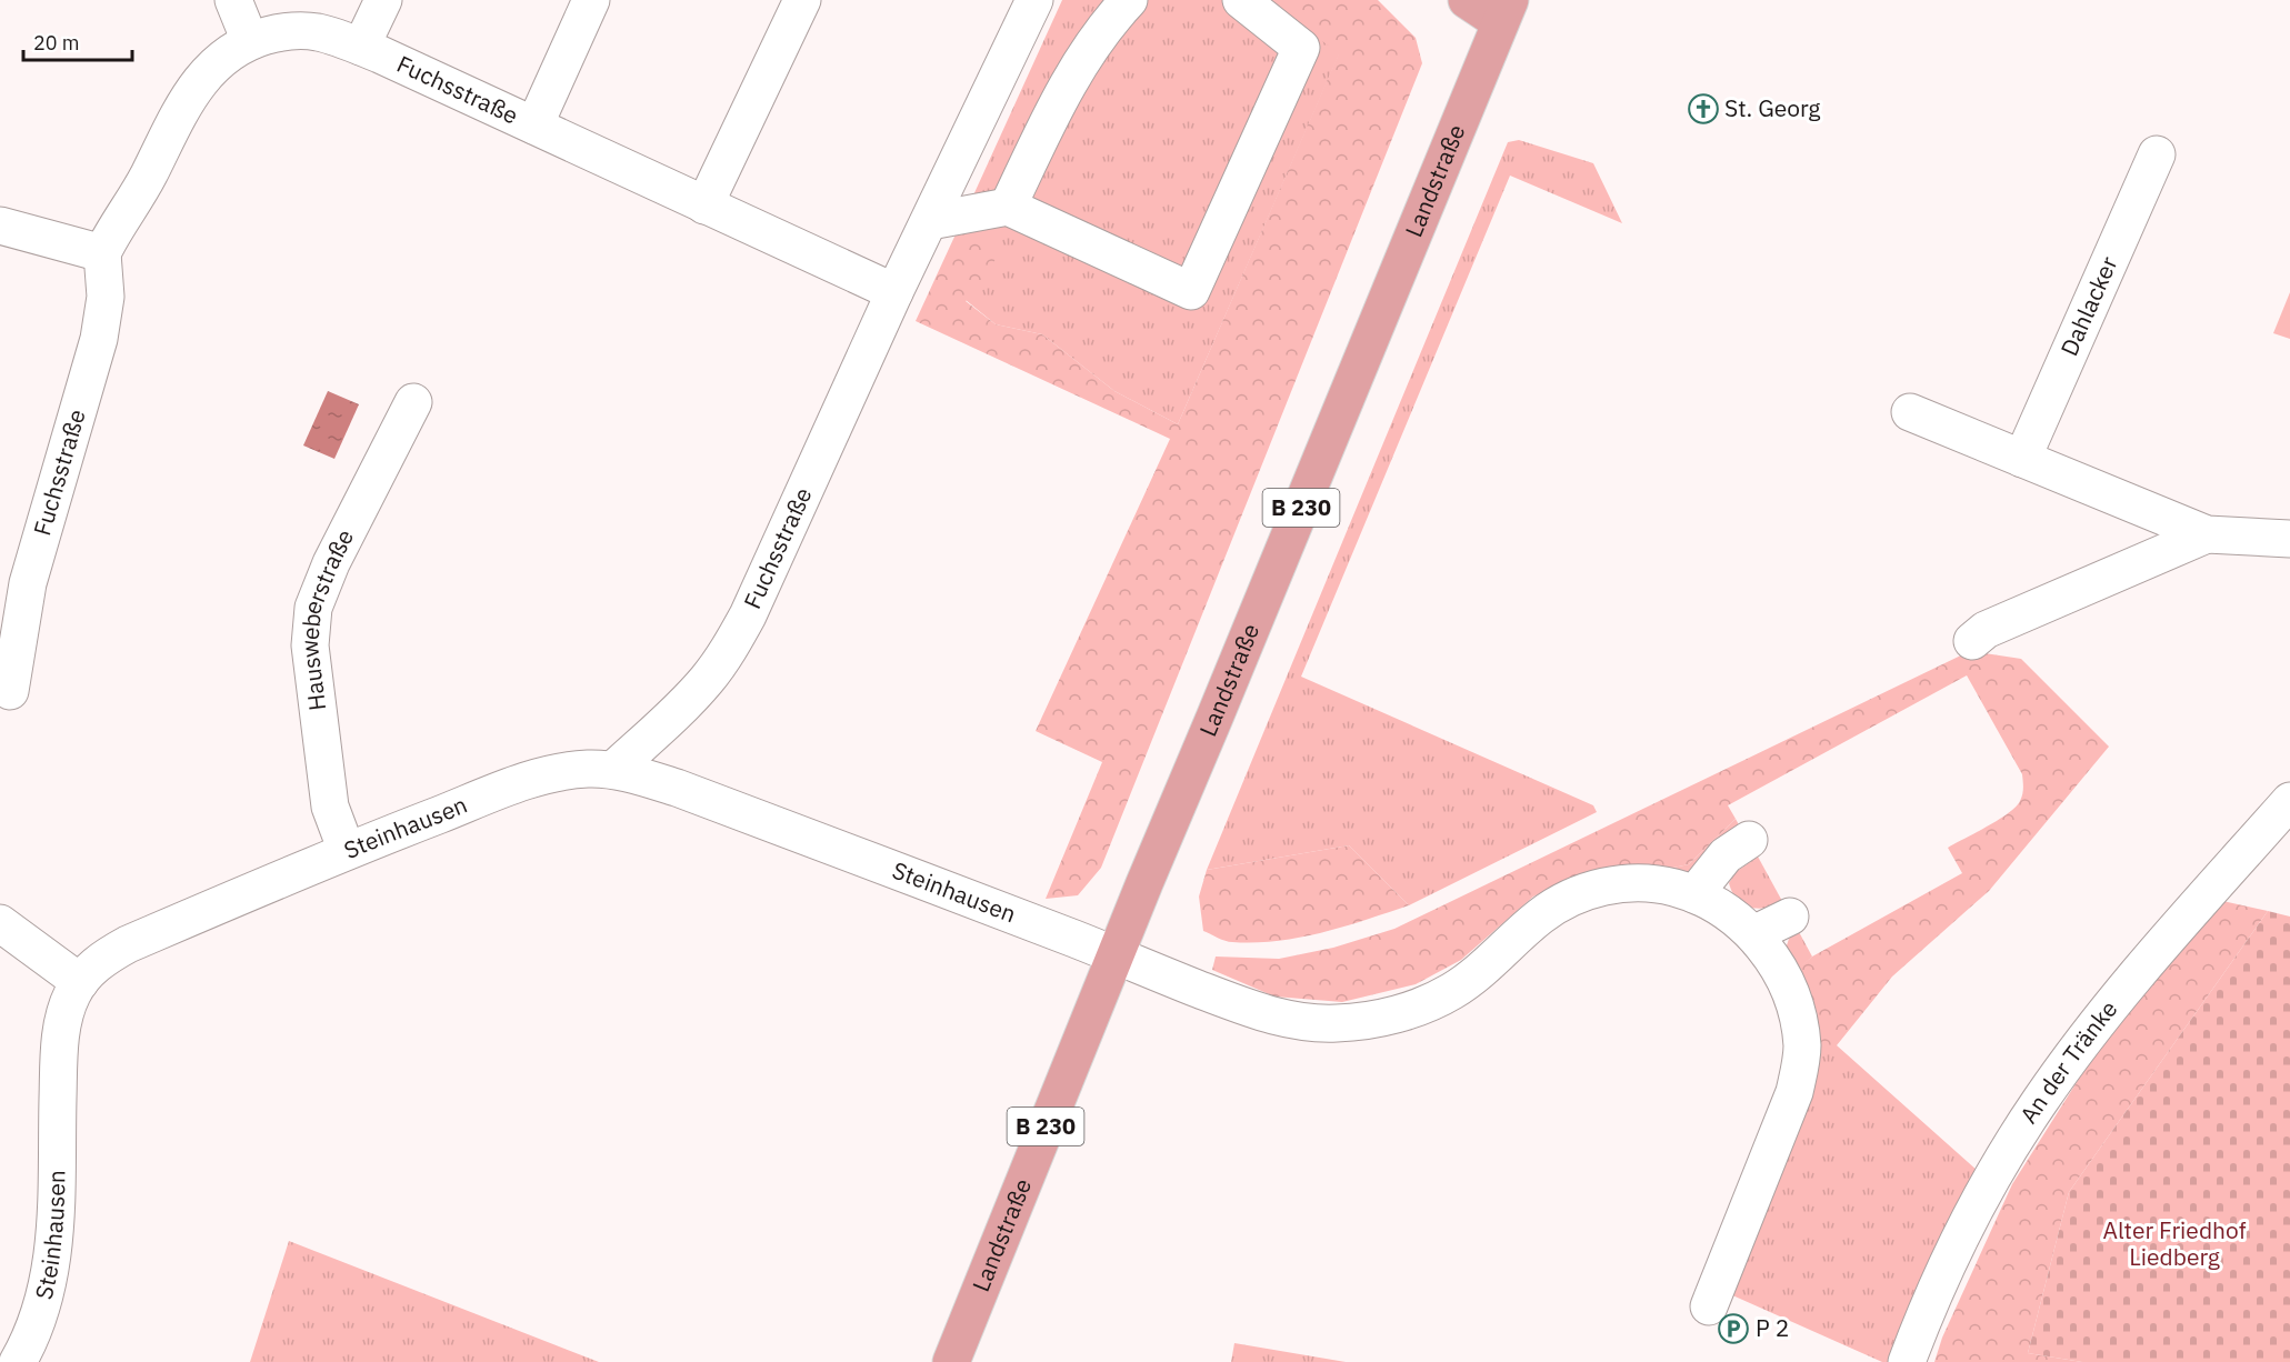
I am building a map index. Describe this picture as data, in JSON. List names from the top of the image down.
{
  "streets": {
    "main road": ["Landstraße", "B 230"],
    "street": [
      "Fuchsstraße",
      "Dahlacker",
      "Hausweberstraße",
      "Steinhausen",
      "An der Tränke"
    ]
  },
  "crossings": [
    ["Fuchsstraße", "Steinhausen"],
    ["Landstraße", "Steinhausen"],
    ["Hausweberstraße", "Steinhausen"]
  ],
  "parks": ["Alter Friedhof Liedberg"],
  "places": {
    "church": ["St. Georg"],
    "parking": ["P 2"]
  },
  "scale_bar": "20 m"
}
